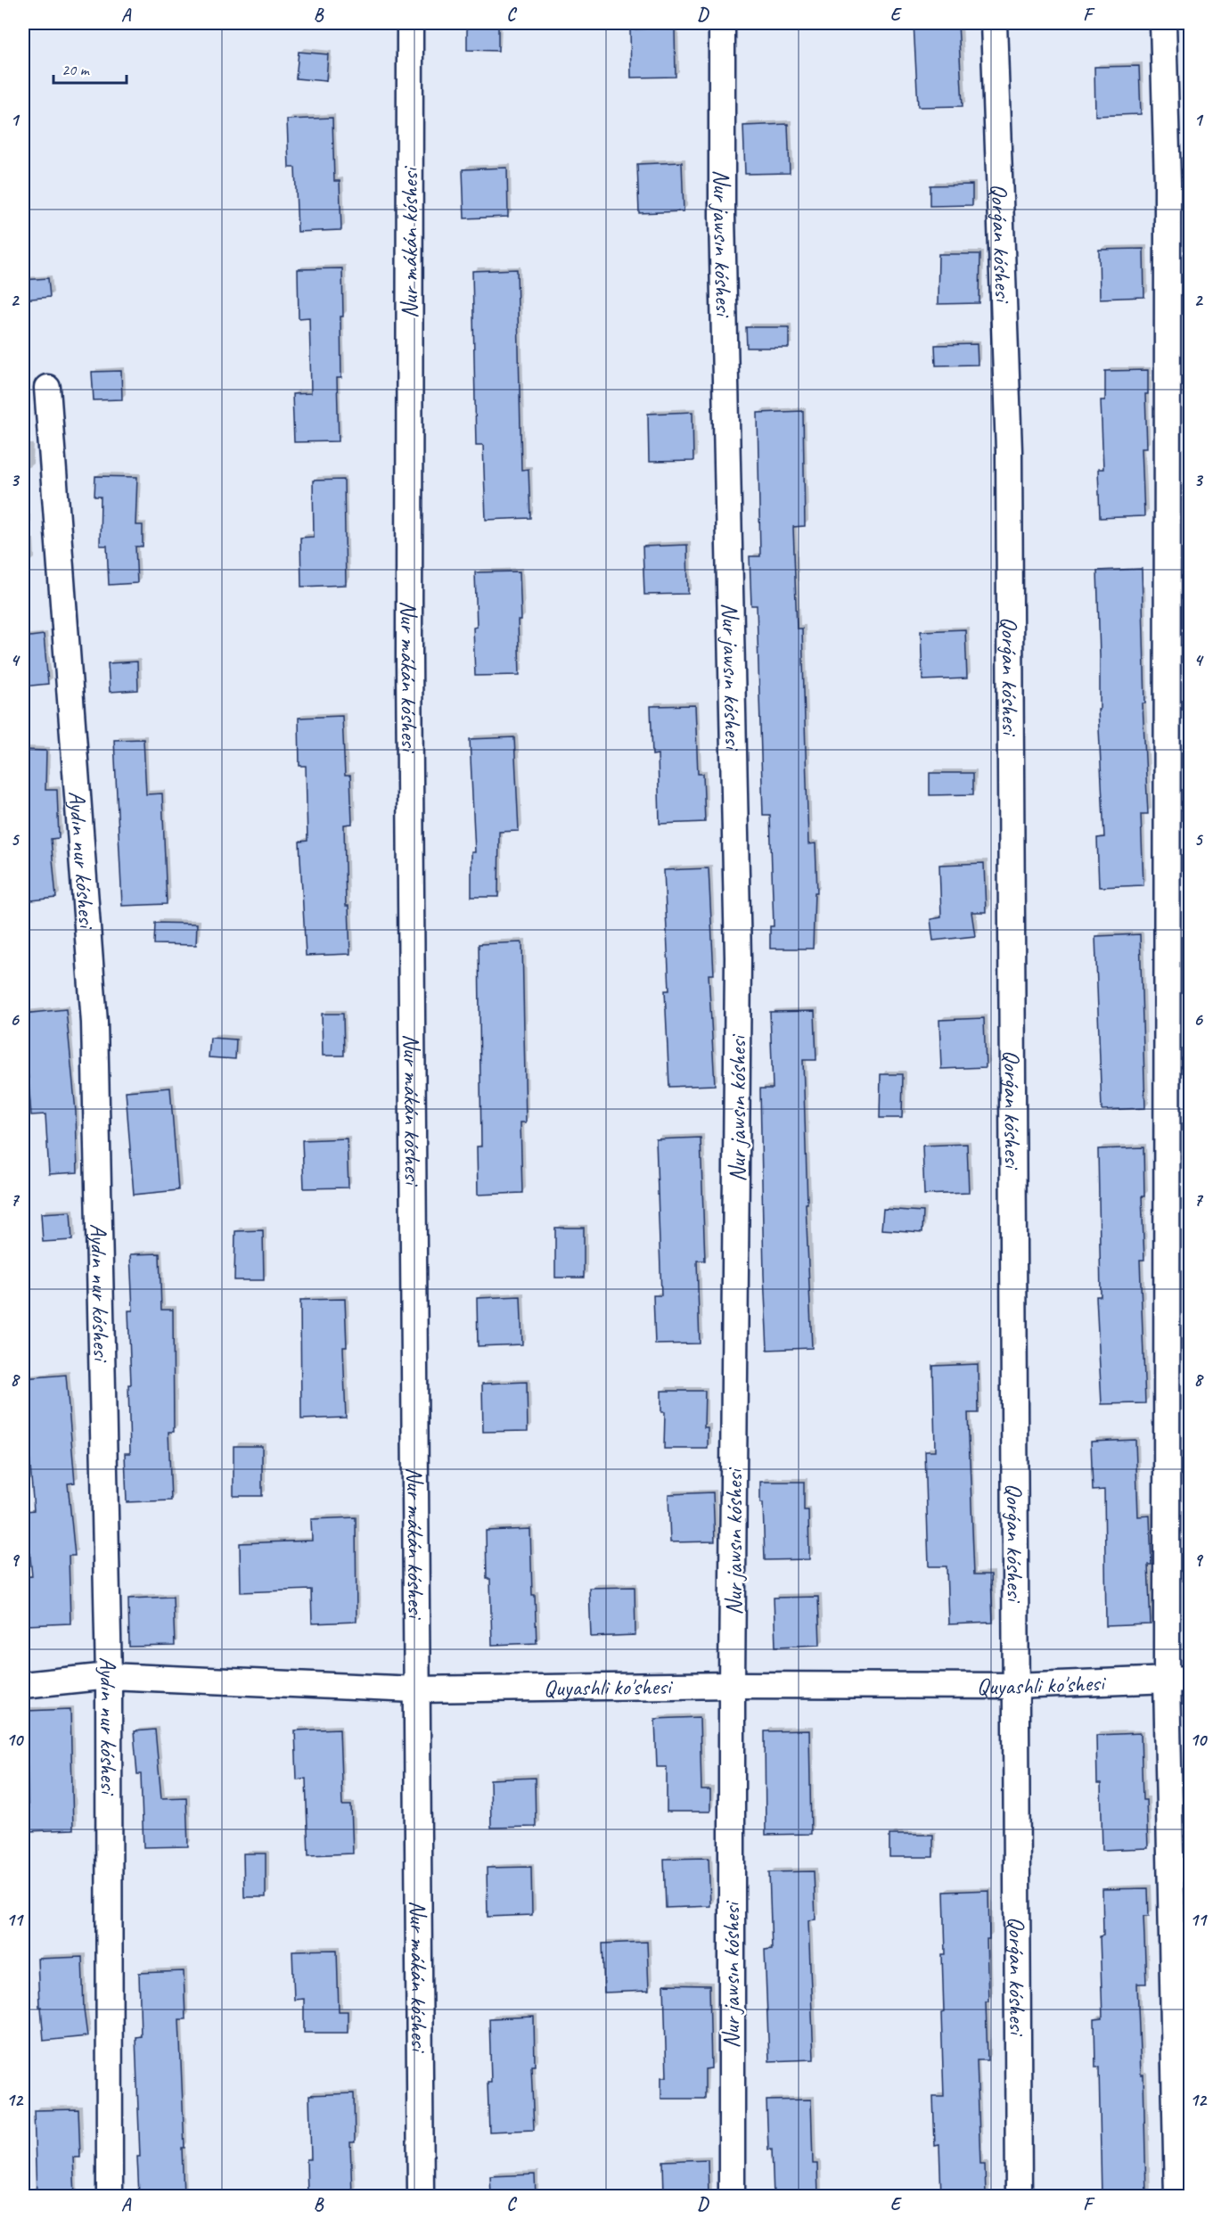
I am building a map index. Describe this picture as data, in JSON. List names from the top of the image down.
{
  "streets": {
    "street": [
      "Nur mákán kóshesi",
      "Nur jawsın kóshesi",
      "Qorǵan kóshesi",
      "Aydın nur kóshesi",
      "Quyashli ko'shesi"
    ]
  },
  "crossings": [
    ["Nur mákán kóshesi", "Quyashli ko'shesi"],
    ["Nur jawsın kóshesi", "Quyashli ko'shesi"],
    ["Qorǵan kóshesi", "Quyashli ko'shesi"],
    ["Aydın nur kóshesi", "Quyashli ko'shesi"]
  ],
  "scale_bar": "20 m",
  "grid": {
    "columns": [
      "A",
      "B",
      "C",
      "D",
      "E",
      "F"
    ],
    "rows": [
      "1",
      "2",
      "3",
      "4",
      "5",
      "6",
      "7",
      "8",
      "9",
      "10",
      "11",
      "12"
    ]
  }
}
